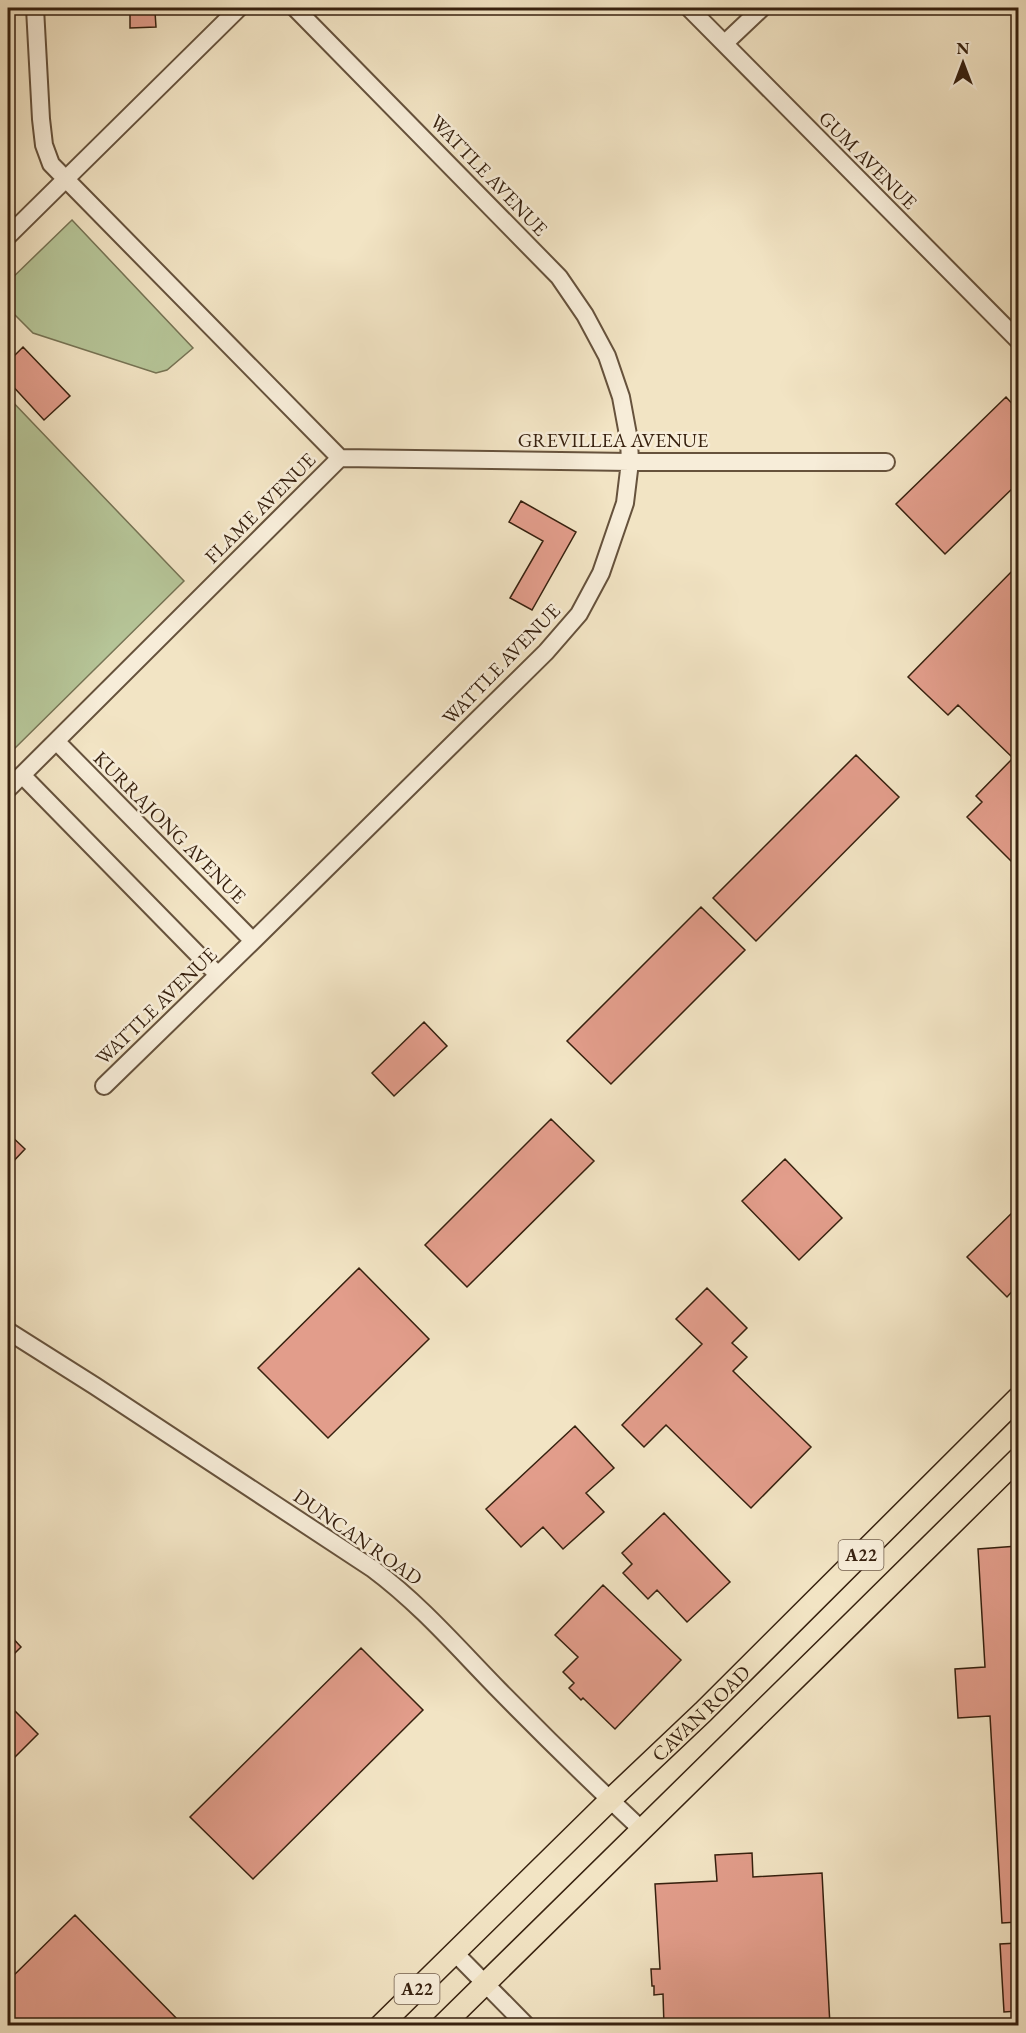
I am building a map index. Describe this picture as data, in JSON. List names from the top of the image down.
{
  "streets": {
    "main road": ["A22", "CAVAN ROAD"],
    "street": [
      "GUM AVENUE",
      "WATTLE AVENUE",
      "GREVILLEA AVENUE",
      "FLAME AVENUE",
      "KURRAJONG AVENUE",
      "DUNCAN ROAD"
    ]
  },
  "crossings": [
    ["WATTLE AVENUE", "GREVILLEA AVENUE"],
    ["WATTLE AVENUE", "KURRAJONG AVENUE"],
    ["GREVILLEA AVENUE", "FLAME AVENUE"],
    ["FLAME AVENUE", "KURRAJONG AVENUE"],
    ["DUNCAN ROAD", "A22"],
    ["DUNCAN ROAD", "CAVAN ROAD"]
  ],
  "north": "top"
}
